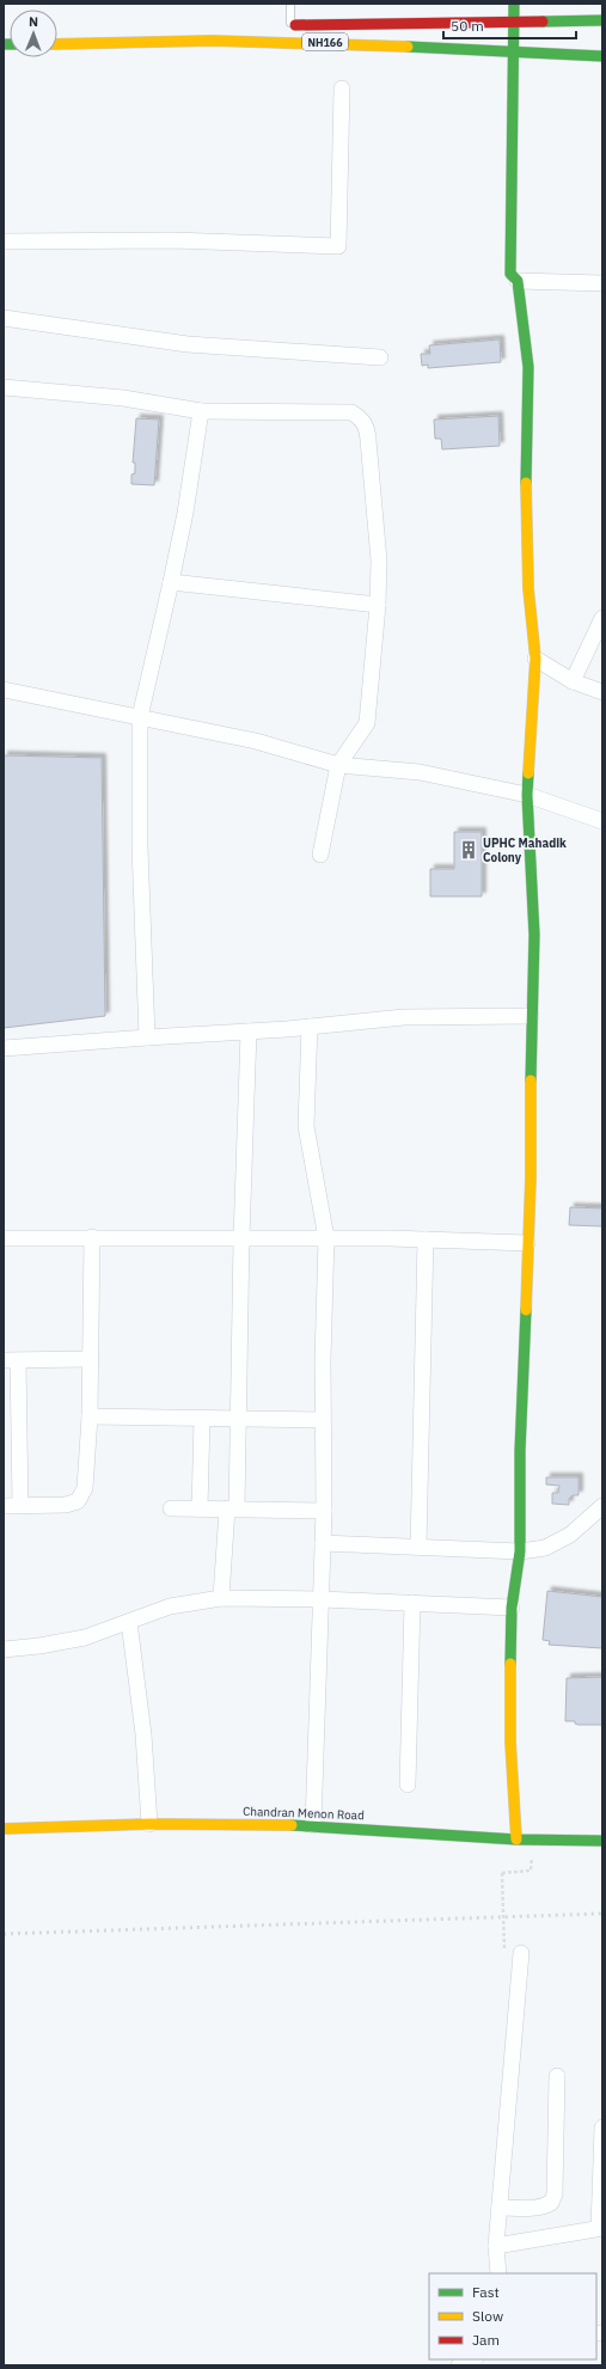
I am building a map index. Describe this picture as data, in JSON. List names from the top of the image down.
{
  "streets": {
    "main road": ["NH166", "Chandran Menon Road"]
  },
  "places": {
    "building": ["UPHC Mahadik Colony"]
  },
  "legend": ["Fast", "Slow", "Jam"],
  "scale_bar": "50 m",
  "north": "top"
}
